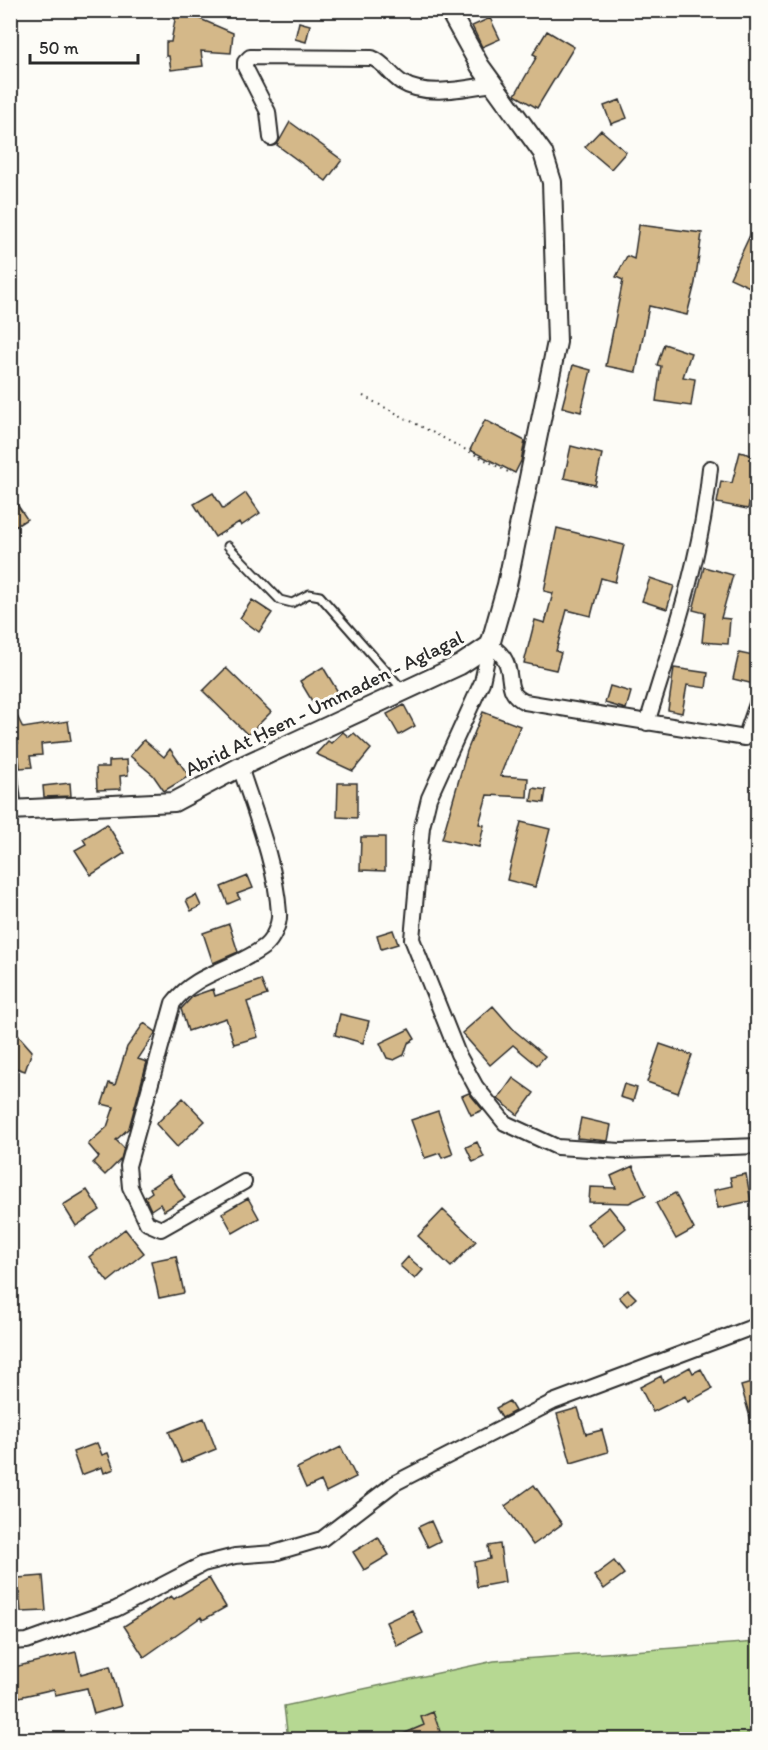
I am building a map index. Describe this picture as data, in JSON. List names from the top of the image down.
{
  "streets": {
    "street": ["Abrid At Ḥsen - Ummaden - Aglagal"]
  },
  "scale_bar": "50 m"
}
